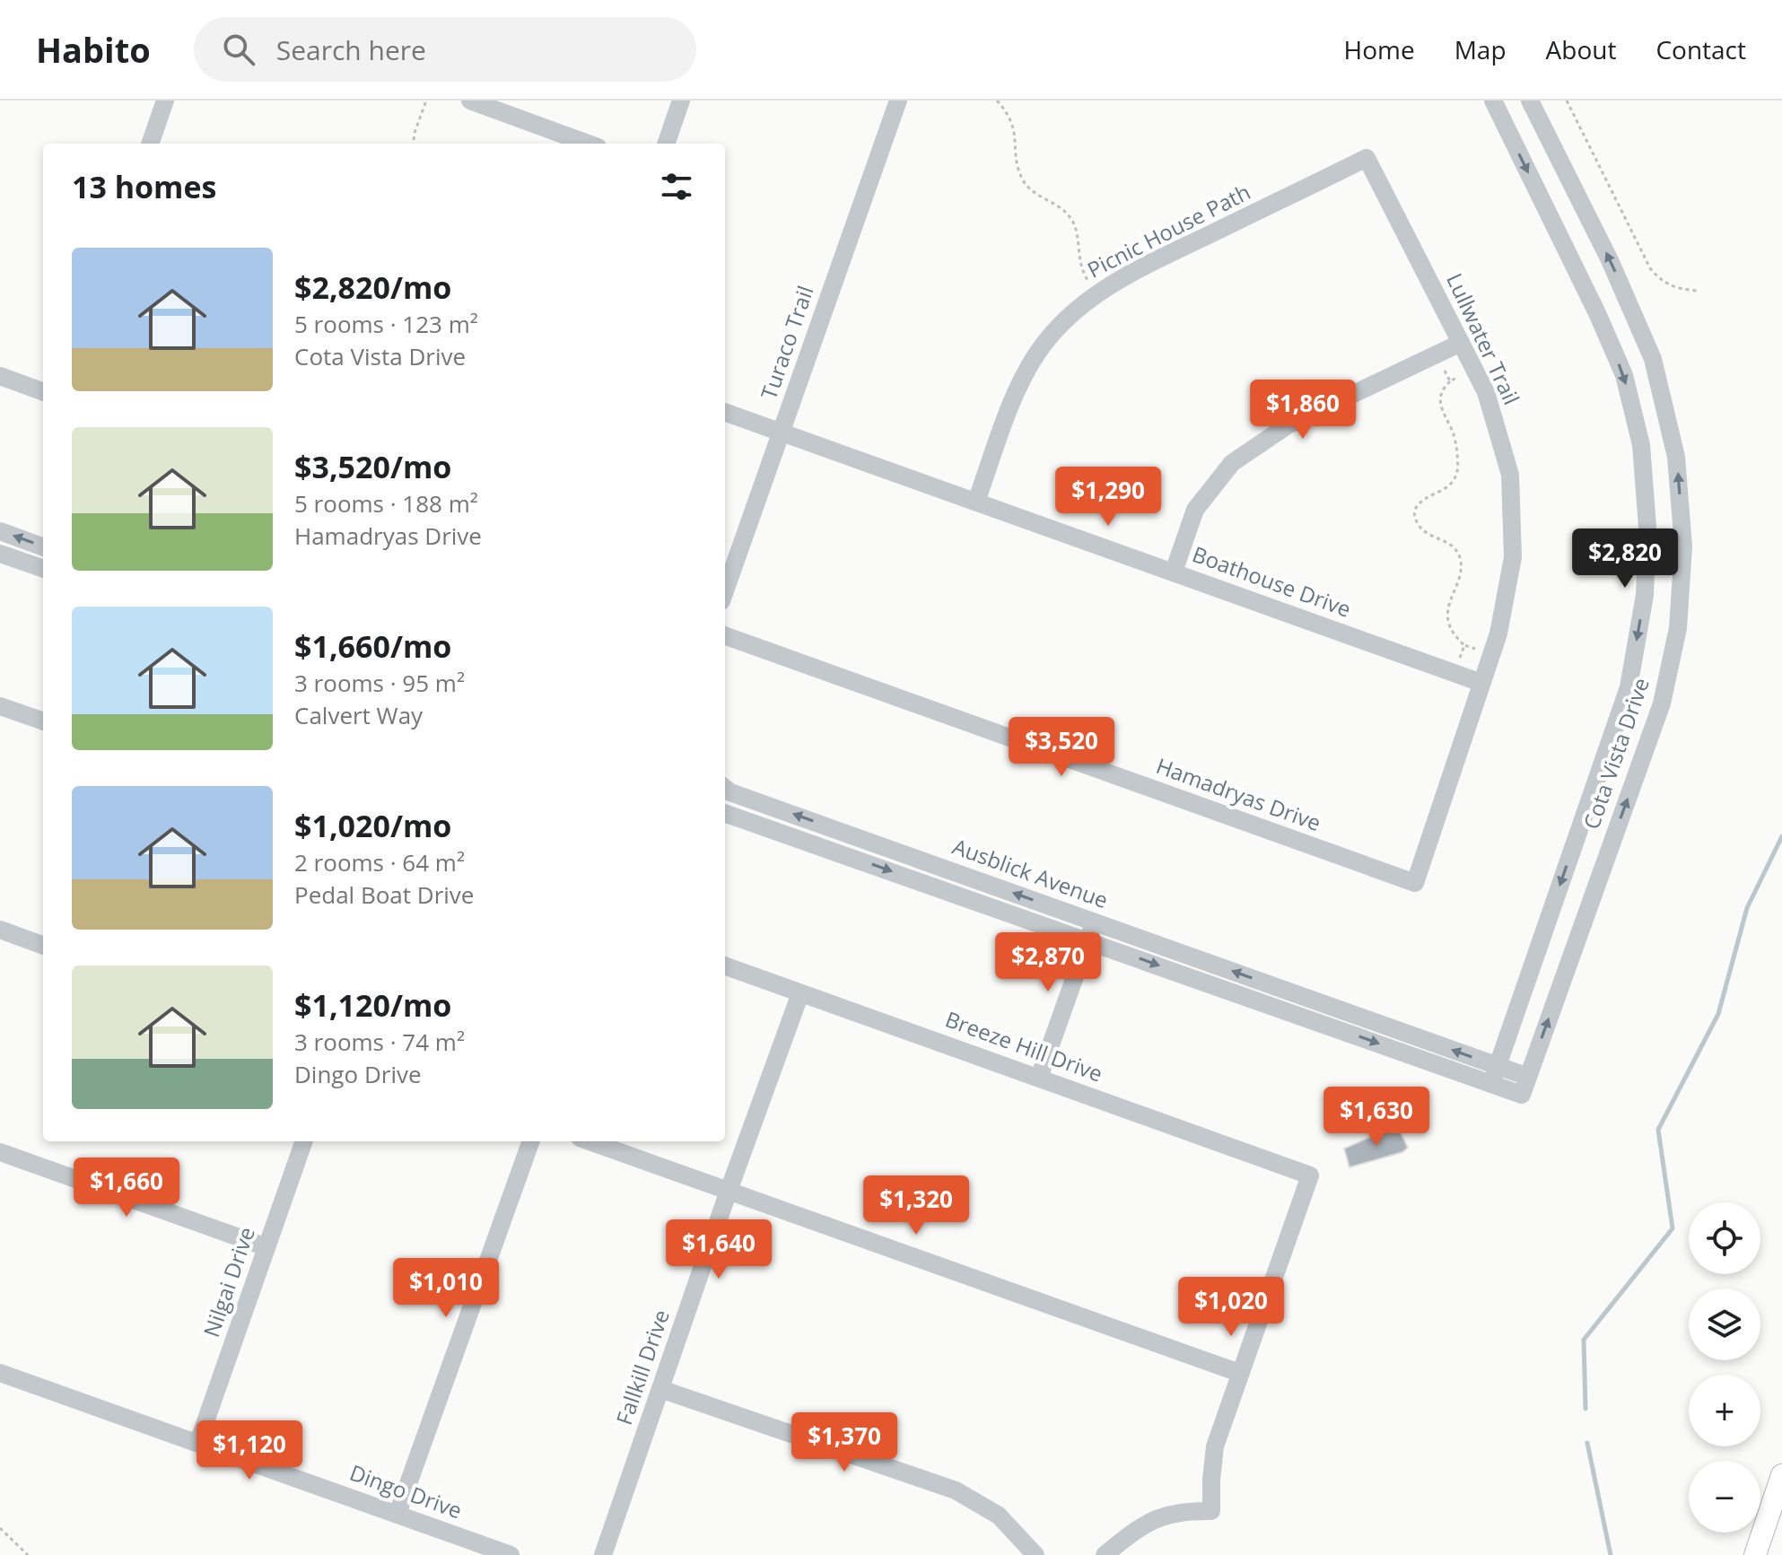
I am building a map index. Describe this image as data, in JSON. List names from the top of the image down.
{
  "streets": {
    "street": [
      "Picnic House Path",
      "Lullwater Trail",
      "Turaco Trail",
      "Boathouse Drive",
      "Cota Vista Drive",
      "Hamadryas Drive",
      "Ausblick Avenue",
      "Breeze Hill Drive",
      "Nilgai Drive",
      "Fallkill Drive",
      "Dingo Drive"
    ]
  },
  "crossings": [
    ["Picnic House Path", "Lullwater Trail"],
    ["Picnic House Path", "Boathouse Drive"],
    ["Lullwater Trail", "Boathouse Drive"],
    ["Lullwater Trail", "Hamadryas Drive"],
    ["Turaco Trail", "Boathouse Drive"],
    ["Cota Vista Drive", "Ausblick Avenue"],
    ["Breeze Hill Drive", "Fallkill Drive"],
    ["Nilgai Drive", "Dingo Drive"]
  ],
  "page": {
    "header": "Habito",
    "search": "Search here",
    "nav": [
      "Home",
      "Map",
      "About",
      "Contact"
    ],
    "heading": "13 homes",
    "list": [
      {
        "name": "$2,820/mo",
        "note": "5 rooms · 123 m² · Cota Vista Drive"
      },
      {
        "name": "$3,520/mo",
        "note": "5 rooms · 188 m² · Hamadryas Drive"
      },
      {
        "name": "$1,660/mo",
        "note": "3 rooms · 95 m² · Calvert Way"
      },
      {
        "name": "$1,020/mo",
        "note": "2 rooms · 64 m² · Pedal Boat Drive"
      },
      {
        "name": "$1,120/mo",
        "note": "3 rooms · 74 m² · Dingo Drive"
      }
    ],
    "price": [
      "$1,860",
      "$1,290",
      "$2,820",
      "$3,520",
      "$2,870",
      "$1,630",
      "$1,660",
      "$1,320",
      "$1,640",
      "$1,010",
      "$1,020",
      "$1,370",
      "$1,120"
    ],
    "map_buttons": ["+", "−"]
  }
}
